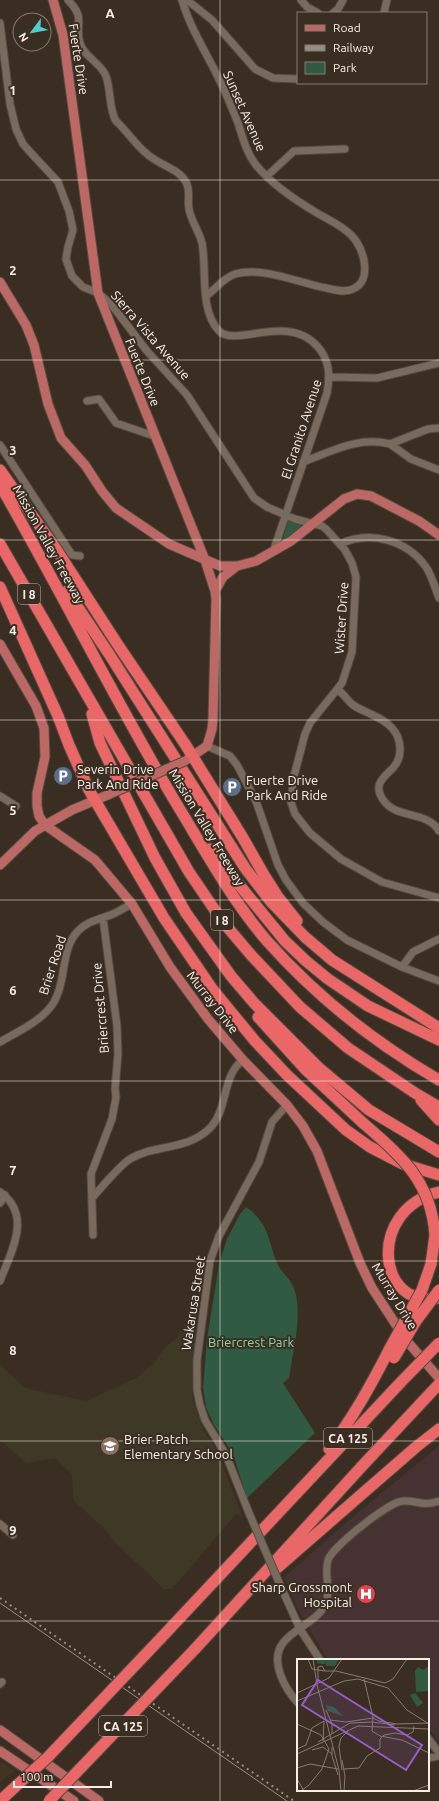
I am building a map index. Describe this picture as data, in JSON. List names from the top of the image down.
{
  "streets": {
    "highway": ["Mission Valley Freeway", "I 8", "CA 125"],
    "main road": ["Fuerte Drive", "Murray Drive"],
    "street": [
      "Sunset Avenue",
      "Sierra Vista Avenue",
      "El Granito Avenue",
      "Wister Drive",
      "Brier Road",
      "Briercrest Drive",
      "Wakarusa Street"
    ]
  },
  "crossings": [
    ["Fuerte Drive", "Sierra Vista Avenue"],
    ["Sunset Avenue", "El Granito Avenue"],
    ["Sierra Vista Avenue", "El Granito Avenue"],
    ["Sierra Vista Avenue", "Wister Drive"],
    ["El Granito Avenue", "Wister Drive"],
    ["Brier Road", "Murray Drive"],
    ["Brier Road", "Briercrest Drive"],
    ["Murray Drive", "Wakarusa Street"]
  ],
  "parks": ["Briercrest Park"],
  "places": {
    "parking": ["Severin Drive Park And Ride", "Fuerte Drive Park And Ride"],
    "school or university": ["Brier Patch Elementary School"],
    "hospital": ["Sharp Grossmont Hospital"]
  },
  "legend": ["Road", "Railway", "Park"],
  "scale_bar": "100 m",
  "north": "bottom left",
  "grid": {
    "columns": ["A"],
    "rows": [
      "1",
      "2",
      "3",
      "4",
      "5",
      "6",
      "7",
      "8",
      "9"
    ]
  }
}
